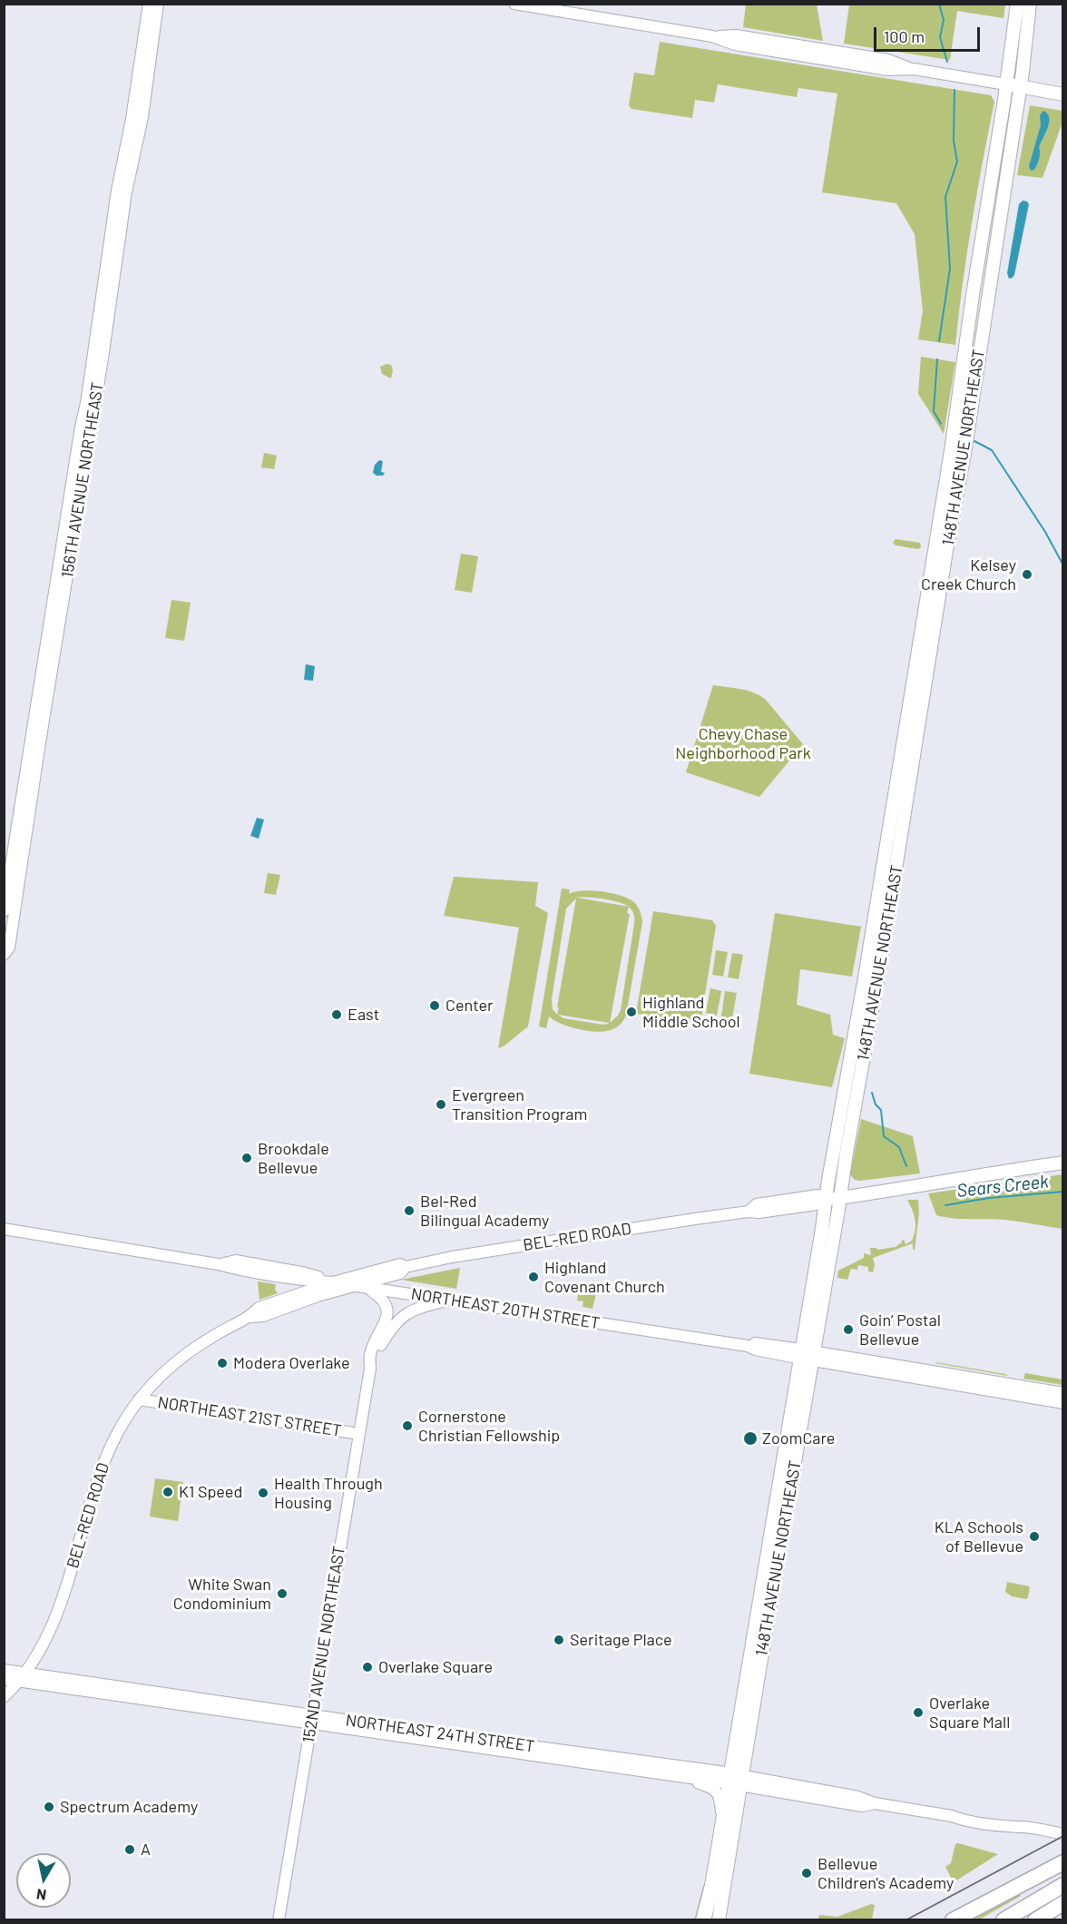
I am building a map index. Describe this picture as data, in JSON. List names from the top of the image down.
{
  "streets": {
    "main road": [
      "148TH AVENUE NORTHEAST",
      "156TH AVENUE NORTHEAST",
      "BEL-RED ROAD",
      "NORTHEAST 20TH STREET",
      "NORTHEAST 21ST STREET",
      "152ND AVENUE NORTHEAST",
      "NORTHEAST 24TH STREET"
    ]
  },
  "crossings": [
    ["148TH AVENUE NORTHEAST", "BEL-RED ROAD"],
    ["148TH AVENUE NORTHEAST", "NORTHEAST 20TH STREET"],
    ["148TH AVENUE NORTHEAST", "NORTHEAST 24TH STREET"],
    ["BEL-RED ROAD", "NORTHEAST 20TH STREET"],
    ["BEL-RED ROAD", "NORTHEAST 21ST STREET"],
    ["BEL-RED ROAD", "NORTHEAST 24TH STREET"],
    ["NORTHEAST 21ST STREET", "152ND AVENUE NORTHEAST"],
    ["152ND AVENUE NORTHEAST", "NORTHEAST 24TH STREET"]
  ],
  "water": ["Sears Creek"],
  "parks": ["Chevy Chase Neighborhood Park"],
  "places": [
    "Kelsey Creek Church",
    "Center",
    "Highland Middle School",
    "East",
    "Evergreen Transition Program",
    "Brookdale Bellevue",
    "Bel-Red Bilingual Academy",
    "Highland Covenant Church",
    "Goin’ Postal Bellevue",
    "Modera Overlake",
    "Cornerstone Christian Fellowship",
    "ZoomCare",
    "K1 Speed",
    "Health Through Housing",
    "KLA Schools of Bellevue",
    "White Swan Condominium",
    "Seritage Place",
    "Overlake Square",
    "Overlake Square Mall",
    "Spectrum Academy",
    "A",
    "Bellevue Children's Academy"
  ],
  "scale_bar": "100 m",
  "north": "bottom"
}
